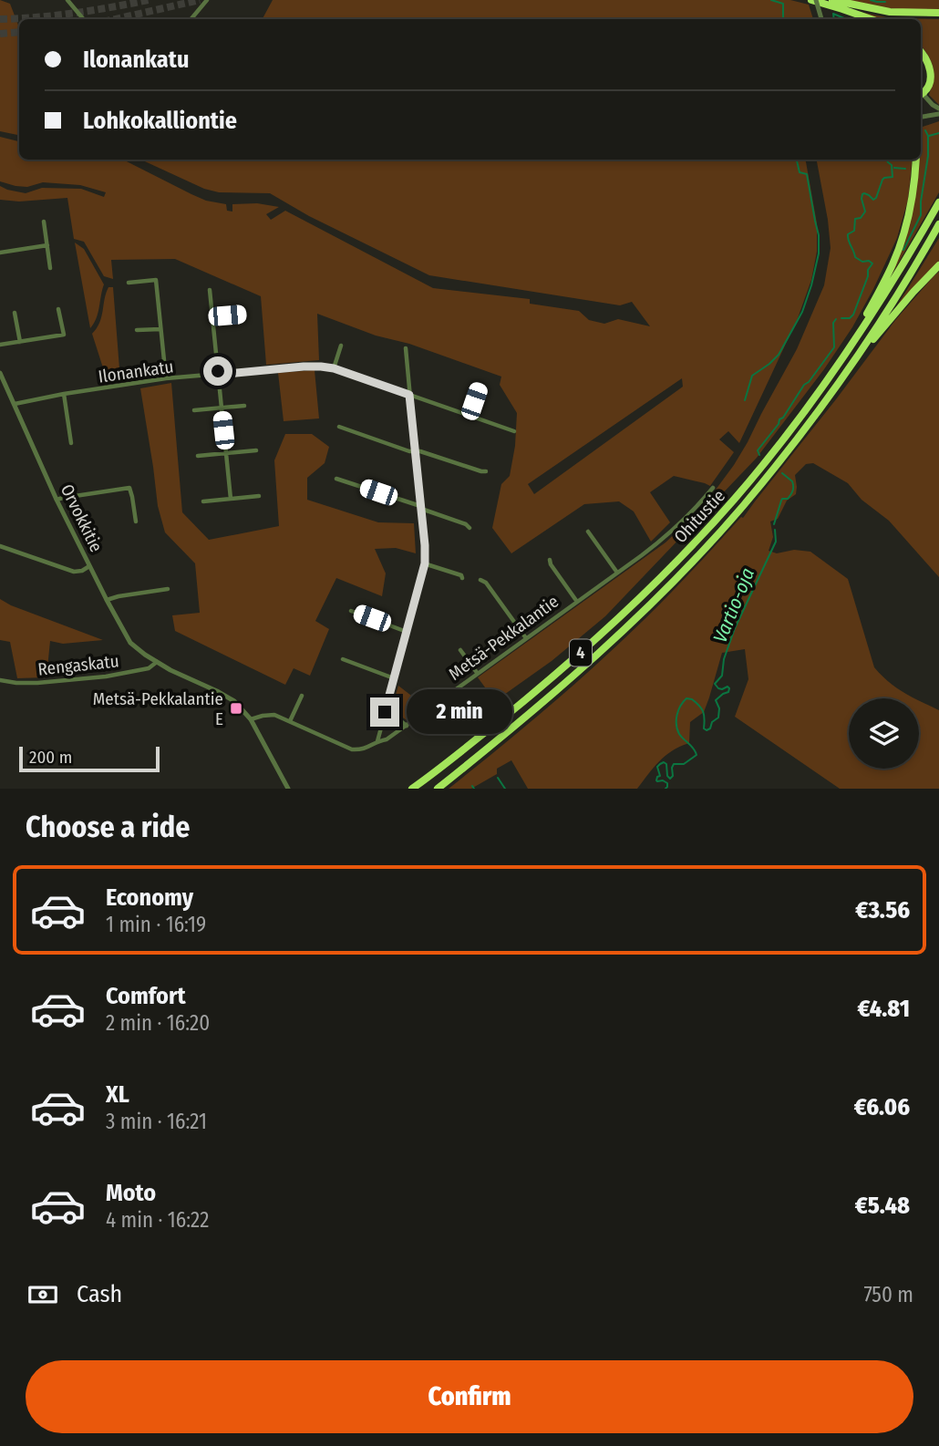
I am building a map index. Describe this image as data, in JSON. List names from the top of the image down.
{
  "streets": {
    "highway": ["Ohitustie", "4"],
    "street": [
      "Ilonankatu",
      "Orvokkitie",
      "Metsä-Pekkalantie",
      "Rengaskatu"
    ]
  },
  "crossings": [
    ["Ilonankatu", "Orvokkitie"],
    ["Orvokkitie", "Rengaskatu"]
  ],
  "water": ["Vartio-oja"],
  "places": {
    "transit": ["Metsä-Pekkalantie E"]
  },
  "scale_bar": "200 m",
  "page": {
    "banner": ["Ilonankatu", "Lohkokalliontie"],
    "bubble": "2 min",
    "scale": "200 m",
    "heading": "Choose a ride",
    "list": [
      {
        "name": "Economy",
        "note": "1 min · 16:19",
        "value": "€3.56"
      },
      {
        "name": "Comfort",
        "note": "2 min · 16:20",
        "value": "€4.81"
      },
      {
        "name": "XL",
        "note": "3 min · 16:21",
        "value": "€6.06"
      },
      {
        "name": "Moto",
        "note": "4 min · 16:22",
        "value": "€5.48"
      }
    ],
    "pay": ["Cash", "750 m"],
    "buttons": "Confirm"
  }
}
